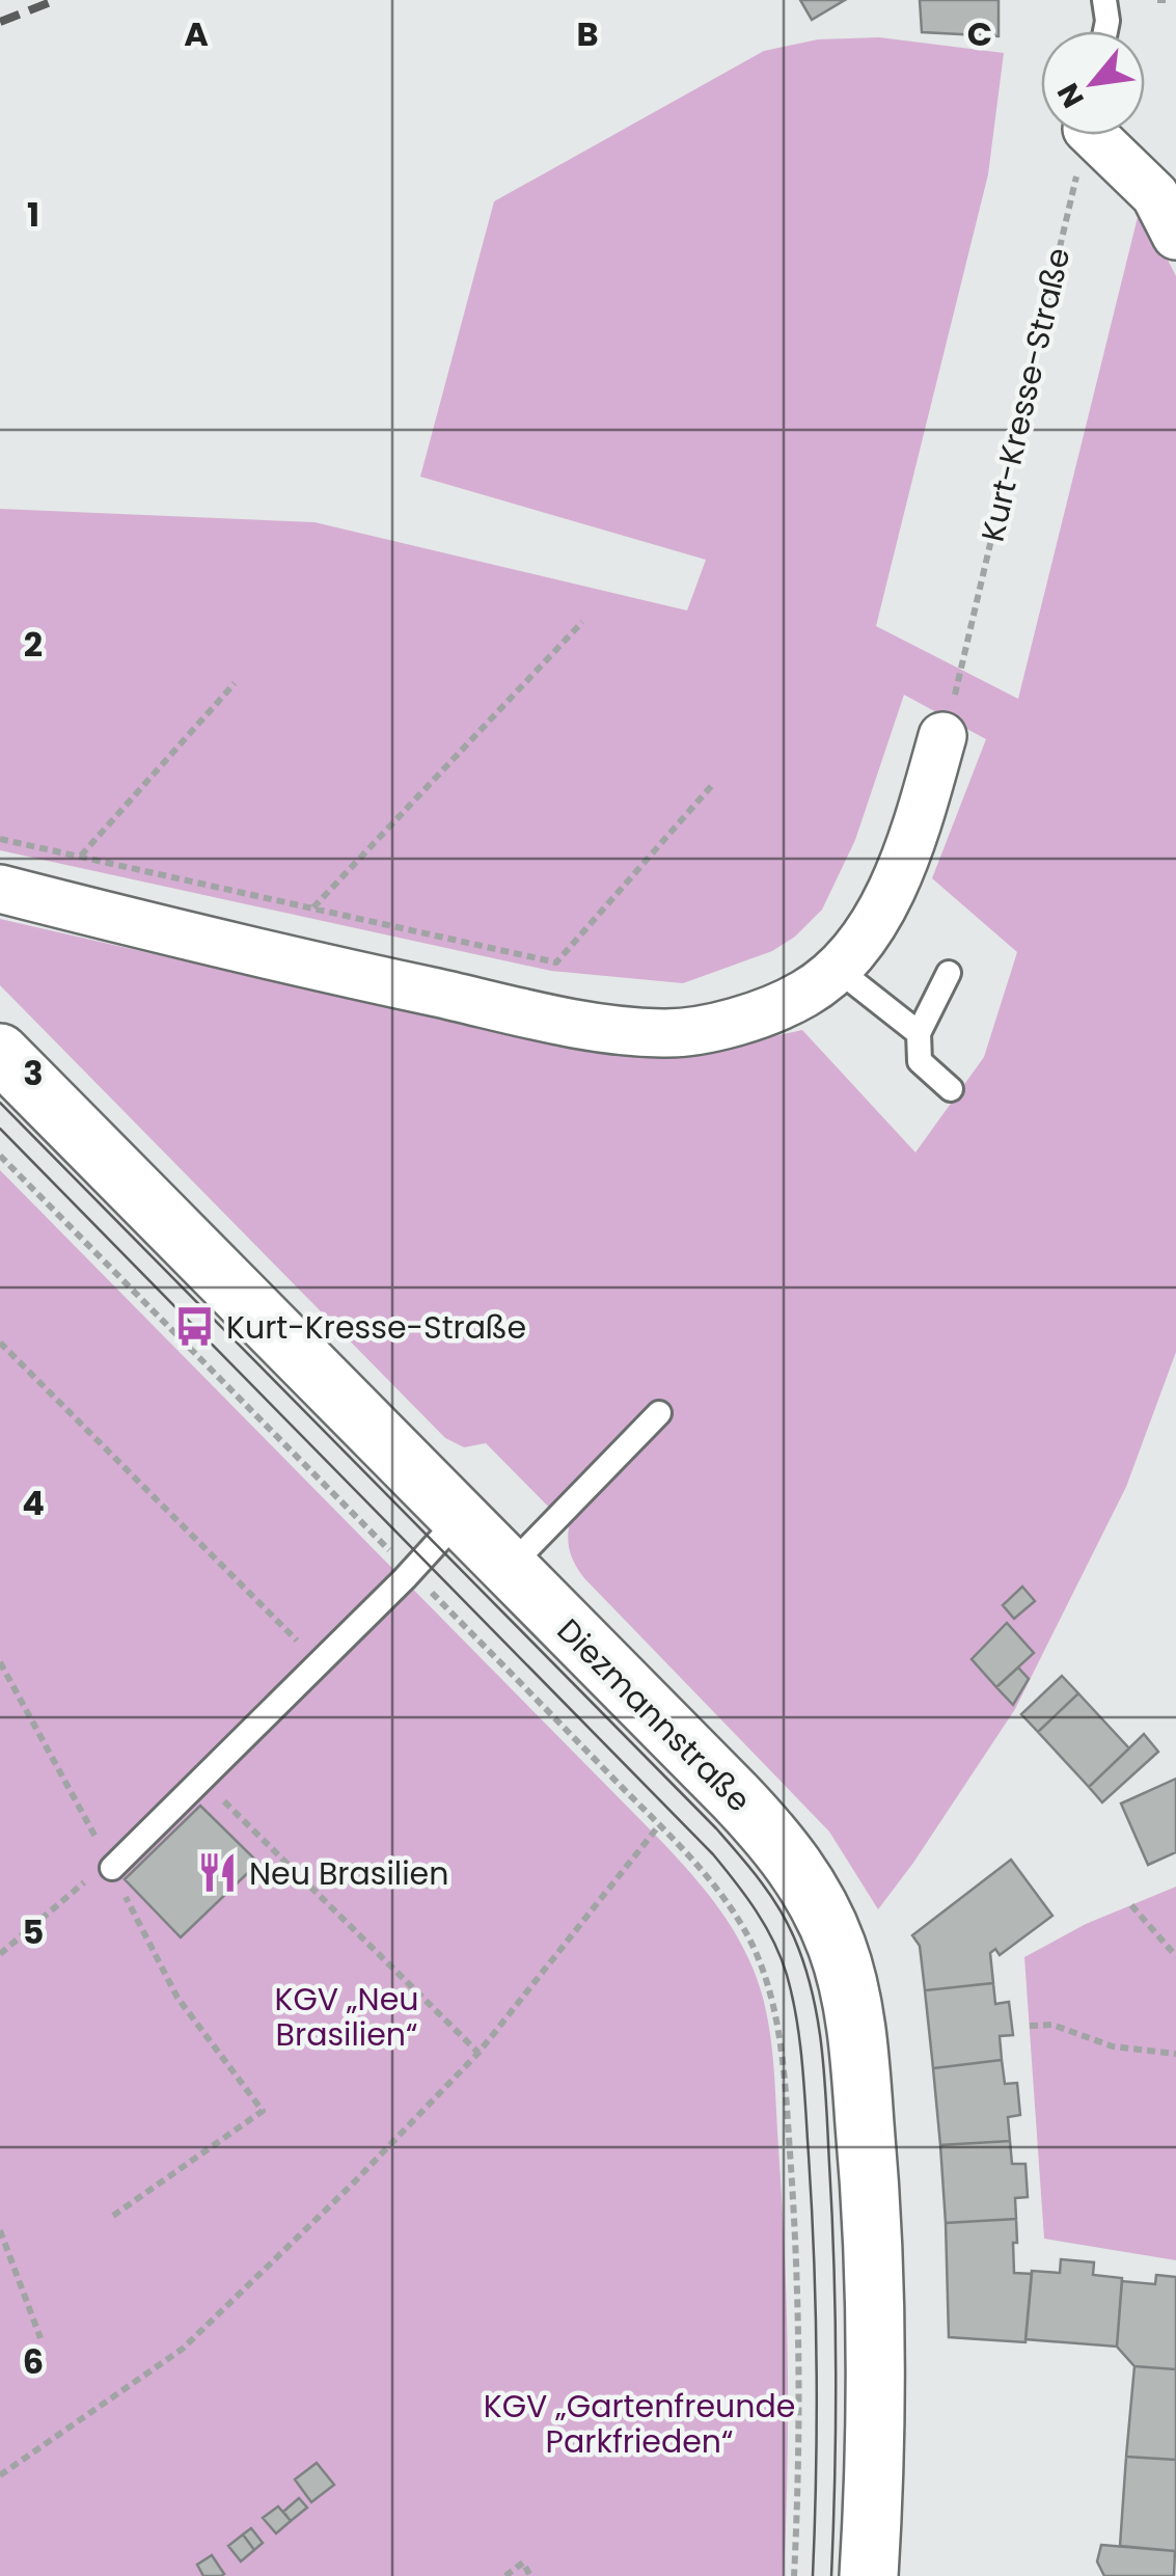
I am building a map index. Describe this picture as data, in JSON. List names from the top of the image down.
{
  "streets": {
    "street": ["Diezmannstraße"],
    "path": ["Kurt-Kresse-Straße"]
  },
  "parks": ["KGV „Neu Brasilien“", "KGV „Gartenfreunde Parkfrieden“"],
  "places": {
    "bus stop": ["Kurt-Kresse-Straße"],
    "restaurant": ["Neu Brasilien"]
  },
  "north": "bottom left",
  "grid": {
    "columns": ["A", "B", "C"],
    "rows": [
      "1",
      "2",
      "3",
      "4",
      "5",
      "6"
    ]
  }
}
